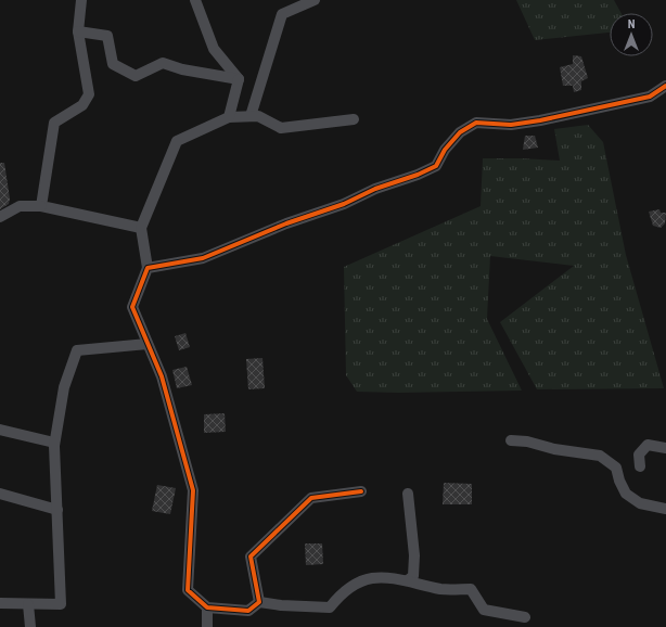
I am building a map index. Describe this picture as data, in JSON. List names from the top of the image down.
{
  "north": "top"
}
